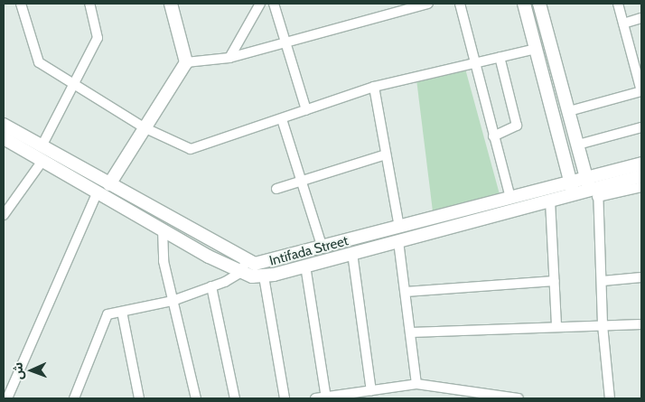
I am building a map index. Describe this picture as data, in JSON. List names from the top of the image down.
{
  "streets": {
    "main road": ["Intifada Street"]
  },
  "north": "left"
}
